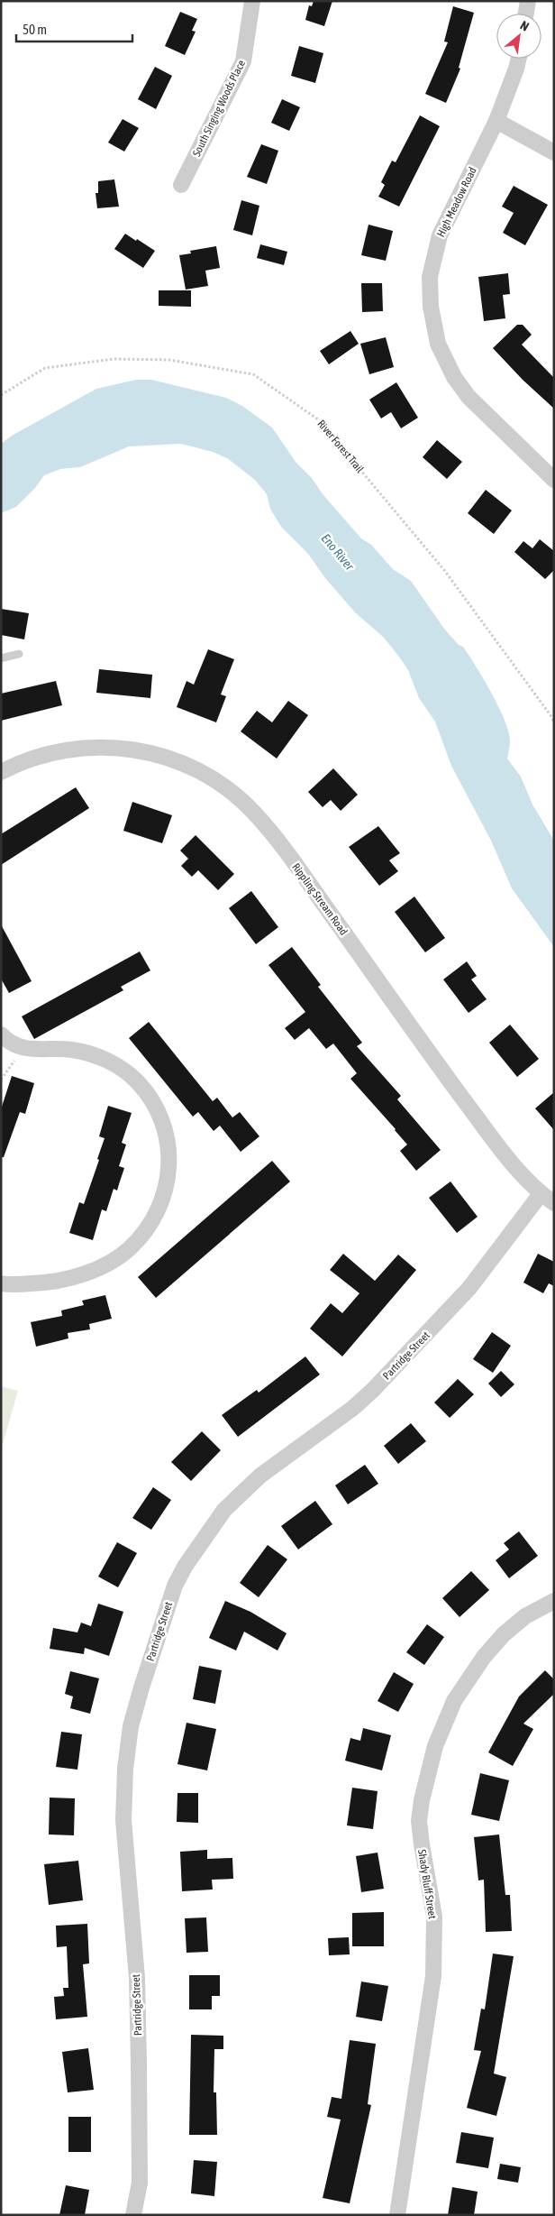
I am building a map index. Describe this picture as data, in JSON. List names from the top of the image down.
{
  "streets": {
    "street": [
      "South Singing Woods Place",
      "High Meadow Road",
      "Rippling Stream Road",
      "Partridge Street",
      "Shady Bluff Street"
    ],
    "path": ["River Forest Trail"]
  },
  "crossings": [
    ["Rippling Stream Road", "Partridge Street"]
  ],
  "water": ["Eno River"],
  "scale_bar": "50 m",
  "north": "top right"
}
